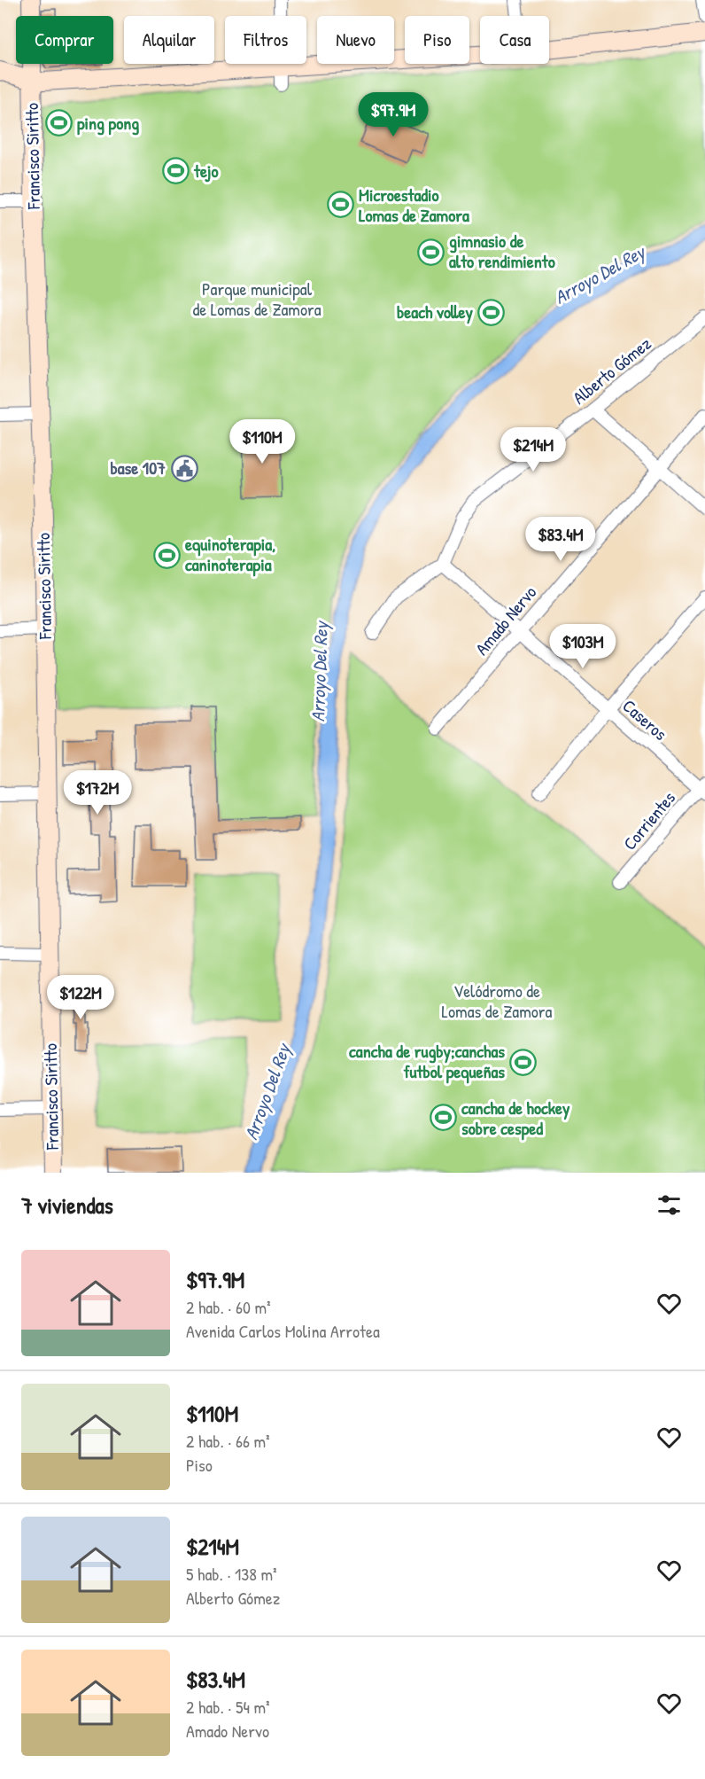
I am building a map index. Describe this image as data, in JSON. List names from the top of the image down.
{
  "streets": {
    "street": [
      "Francisco Siritto",
      "Alberto Gómez",
      "Amado Nervo",
      "Caseros",
      "Corrientes"
    ]
  },
  "crossings": [
    ["Alberto Gómez", "Caseros"],
    ["Amado Nervo", "Caseros"],
    ["Caseros", "Corrientes"]
  ],
  "water": ["Arroyo Del Rey"],
  "parks": ["Parque municipal de Lomas de Zamora", "Velódromo de Lomas de Zamora"],
  "places": {
    "sports": [
      "ping pong",
      "tejo",
      "Microestadio Lomas de Zamora",
      "gimnasio de alto rendimiento",
      "beach volley",
      "equinoterapia, caninoterapia",
      "cancha de rugby;canchas futbol pequeñas",
      "cancha de hockey sobre cesped"
    ],
    "public building": ["base 107"]
  },
  "page": {
    "chip": [
      "Comprar",
      "Alquilar",
      "Filtros",
      "Nuevo",
      "Piso",
      "Casa"
    ],
    "price": [
      "$97.9M",
      "$110M",
      "$214M",
      "$83.4M",
      "$103M",
      "$172M",
      "$122M"
    ],
    "heading": "7 viviendas",
    "list": [
      {
        "name": "$97.9M",
        "note": "2 hab. · 60 m² · Avenida Carlos Molina Arrotea"
      },
      {
        "name": "$110M",
        "note": "2 hab. · 66 m² · Piso"
      },
      {
        "name": "$214M",
        "note": "5 hab. · 138 m² · Alberto Gómez"
      },
      {
        "name": "$83.4M",
        "note": "2 hab. · 54 m² · Amado Nervo"
      }
    ]
  }
}
